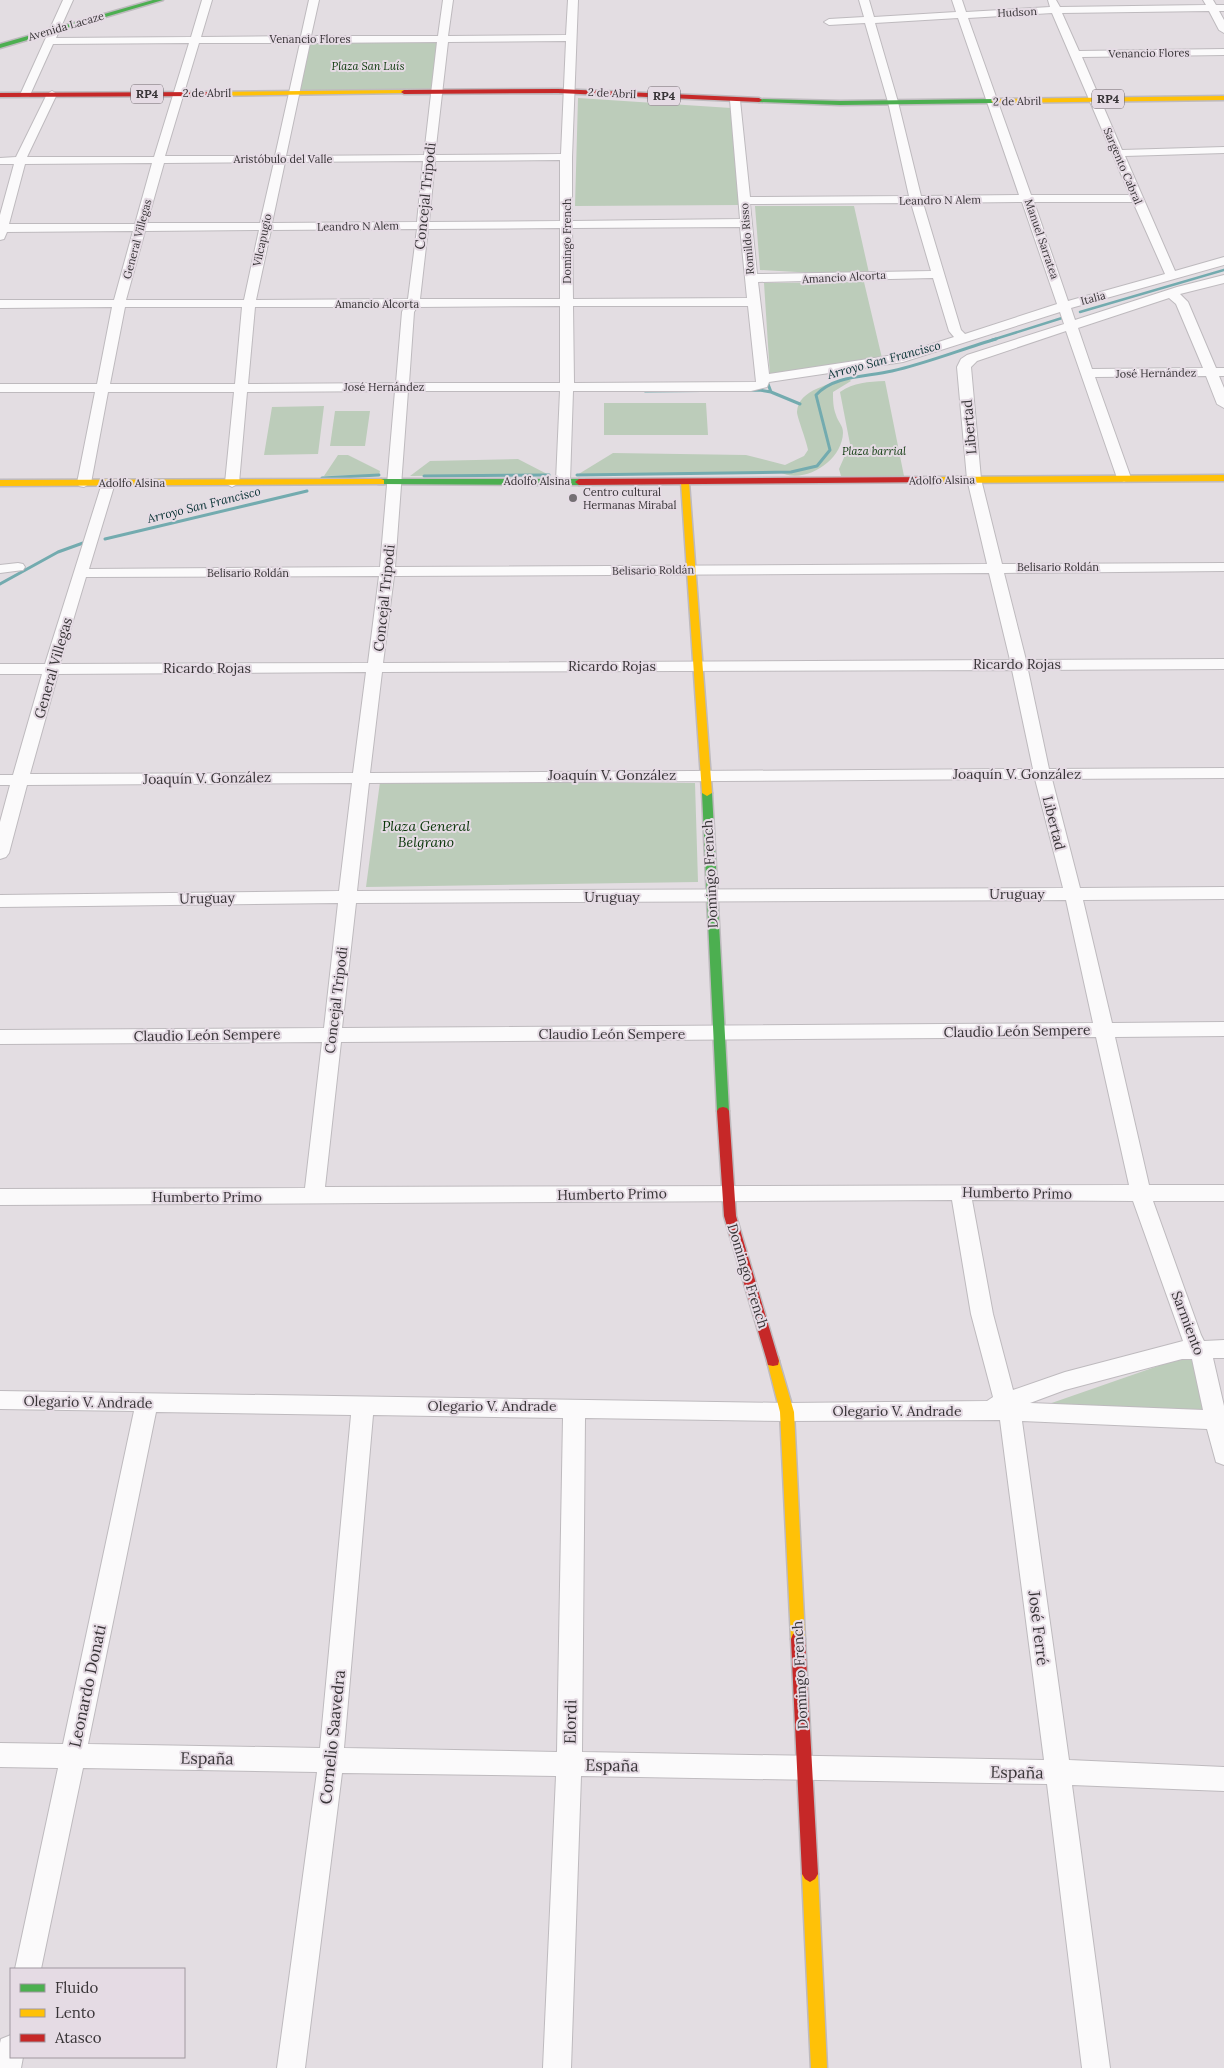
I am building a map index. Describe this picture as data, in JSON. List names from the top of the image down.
{
  "streets": {
    "street": [
      "Hudson",
      "Avenida Lacaze",
      "Venancio Flores",
      "2 de Abril",
      "RP4",
      "Aristóbulo del Valle",
      "Sargento Cabral",
      "Concejal Tripodi",
      "Leandro N Alem",
      "General Villegas",
      "Romildo Risso",
      "Manuel Sarratea",
      "Vilcapugio",
      "Domingo French",
      "Amancio Alcorta",
      "Italia",
      "José Hernández",
      "Libertad",
      "Adolfo Alsina",
      "Belisario Roldán",
      "Ricardo Rojas",
      "Joaquín V. González",
      "Uruguay",
      "Claudio León Sempere",
      "Humberto Primo",
      "Sarmiento",
      "Olegario V. Andrade",
      "José Ferré",
      "Leonardo Donati",
      "Elordi",
      "Cornelio Saavedra",
      "España"
    ]
  },
  "crossings": [
    ["Hudson", "Sargento Cabral"],
    ["Hudson", "Manuel Sarratea"],
    ["Venancio Flores", "Sargento Cabral"],
    ["Venancio Flores", "Concejal Tripodi"],
    ["Venancio Flores", "General Villegas"],
    ["Venancio Flores", "Vilcapugio"],
    ["Venancio Flores", "Domingo French"],
    ["2 de Abril", "Sargento Cabral"],
    ["2 de Abril", "Concejal Tripodi"],
    ["2 de Abril", "General Villegas"],
    ["2 de Abril", "Romildo Risso"],
    ["2 de Abril", "Manuel Sarratea"],
    ["2 de Abril", "Vilcapugio"],
    ["2 de Abril", "Domingo French"],
    ["Aristóbulo del Valle", "Concejal Tripodi"],
    ["Aristóbulo del Valle", "General Villegas"],
    ["Aristóbulo del Valle", "Vilcapugio"],
    ["Aristóbulo del Valle", "Domingo French"],
    ["Sargento Cabral", "Leandro N Alem"],
    ["Sargento Cabral", "Italia"],
    ["Concejal Tripodi", "Leandro N Alem"],
    ["Concejal Tripodi", "Amancio Alcorta"],
    ["Concejal Tripodi", "José Hernández"],
    ["Concejal Tripodi", "Adolfo Alsina"],
    ["Concejal Tripodi", "Belisario Roldán"],
    ["Concejal Tripodi", "Ricardo Rojas"],
    ["Concejal Tripodi", "Joaquín V. González"],
    ["Concejal Tripodi", "Uruguay"],
    ["Concejal Tripodi", "Claudio León Sempere"],
    ["Concejal Tripodi", "Humberto Primo"],
    ["Leandro N Alem", "General Villegas"],
    ["Leandro N Alem", "Romildo Risso"],
    ["Leandro N Alem", "Manuel Sarratea"],
    ["Leandro N Alem", "Vilcapugio"],
    ["Leandro N Alem", "Domingo French"],
    ["General Villegas", "Amancio Alcorta"],
    ["General Villegas", "José Hernández"],
    ["General Villegas", "Adolfo Alsina"],
    ["General Villegas", "Belisario Roldán"],
    ["General Villegas", "Ricardo Rojas"],
    ["General Villegas", "Joaquín V. González"],
    ["Romildo Risso", "Amancio Alcorta"],
    ["Romildo Risso", "José Hernández"],
    ["Manuel Sarratea", "Italia"],
    ["Manuel Sarratea", "José Hernández"],
    ["Manuel Sarratea", "Adolfo Alsina"],
    ["Vilcapugio", "Amancio Alcorta"],
    ["Vilcapugio", "José Hernández"],
    ["Vilcapugio", "Adolfo Alsina"],
    ["Domingo French", "Amancio Alcorta"],
    ["Domingo French", "José Hernández"],
    ["Domingo French", "Adolfo Alsina"],
    ["Domingo French", "Belisario Roldán"],
    ["Domingo French", "Ricardo Rojas"],
    ["Domingo French", "Joaquín V. González"],
    ["Domingo French", "Uruguay"],
    ["Domingo French", "Claudio León Sempere"],
    ["Domingo French", "Humberto Primo"],
    ["Domingo French", "Olegario V. Andrade"],
    ["Domingo French", "España"],
    ["Italia", "Libertad"],
    ["Libertad", "Adolfo Alsina"],
    ["Libertad", "Belisario Roldán"],
    ["Libertad", "Ricardo Rojas"],
    ["Libertad", "Joaquín V. González"],
    ["Libertad", "Uruguay"],
    ["Libertad", "Claudio León Sempere"],
    ["Libertad", "Humberto Primo"],
    ["Libertad", "Sarmiento"],
    ["Humberto Primo", "Sarmiento"],
    ["Humberto Primo", "José Ferré"],
    ["Sarmiento", "Olegario V. Andrade"],
    ["Olegario V. Andrade", "José Ferré"],
    ["Olegario V. Andrade", "Leonardo Donati"],
    ["Olegario V. Andrade", "Elordi"],
    ["Olegario V. Andrade", "Cornelio Saavedra"],
    ["José Ferré", "España"],
    ["Leonardo Donati", "España"],
    ["Elordi", "España"],
    ["Cornelio Saavedra", "España"]
  ],
  "water": ["Arroyo San Francisco"],
  "parks": ["Plaza San Luís", "Plaza barrial", "Plaza General Belgrano"],
  "places": ["Centro cultural Hermanas Mirabal"],
  "legend": ["Fluido", "Lento", "Atasco"]
}
